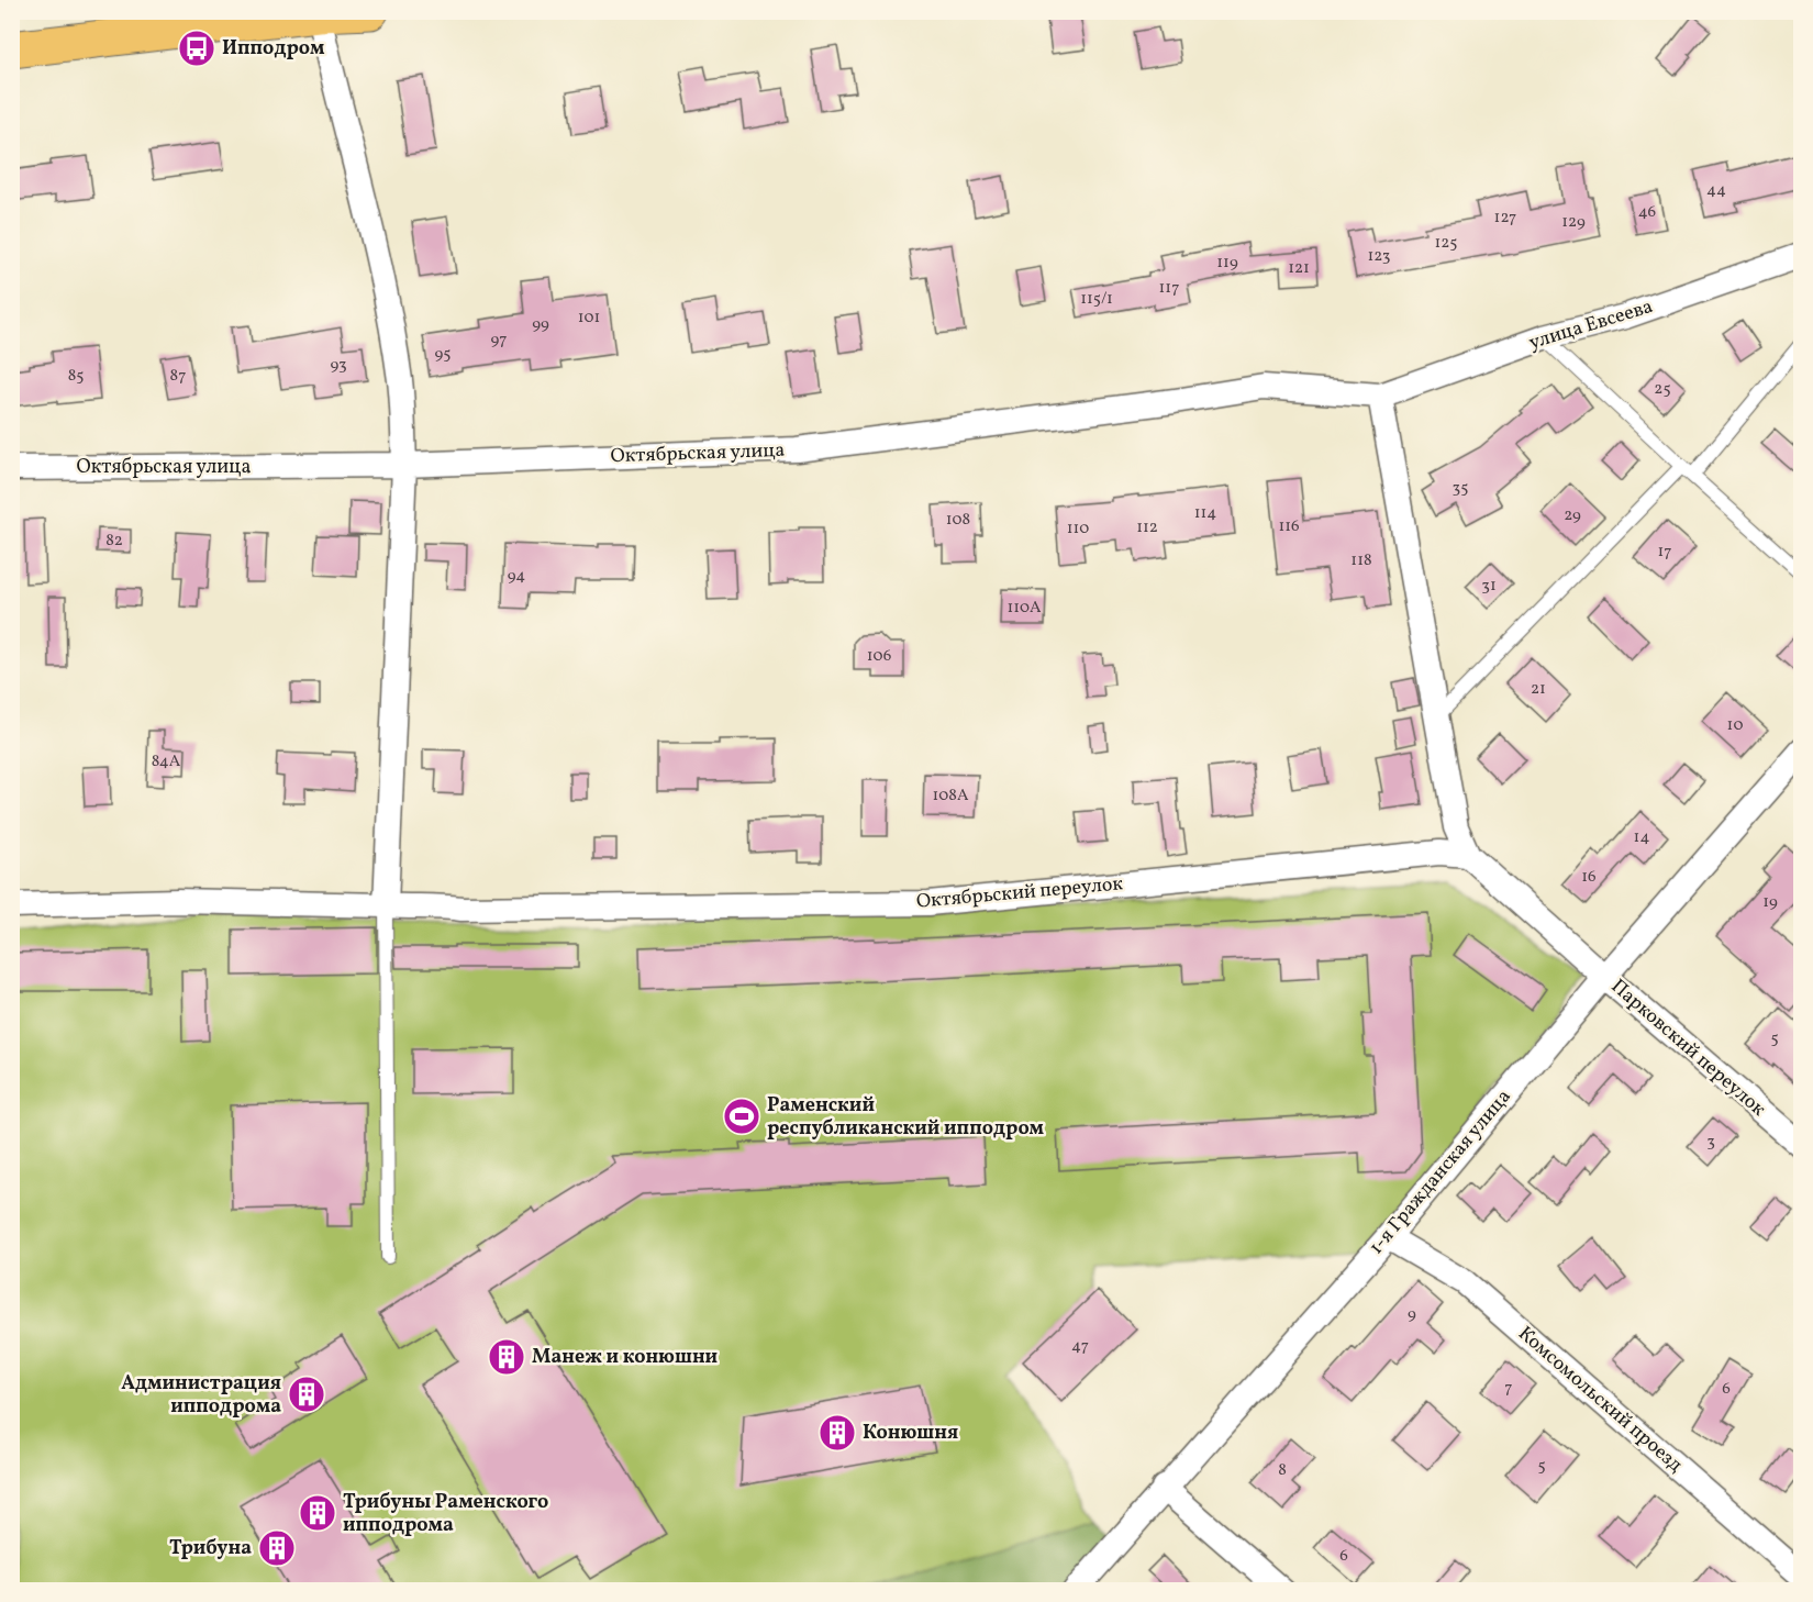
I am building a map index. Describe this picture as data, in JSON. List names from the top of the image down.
{
  "streets": {
    "street": [
      "улица Евсеева",
      "Октябрьская улица",
      "Октябрьский переулок",
      "Парковский переулок",
      "1-я Гражданская улица",
      "Комсомольский проезд"
    ]
  },
  "crossings": [
    ["улица Евсеева", "Октябрьская улица"],
    ["Парковский переулок", "1-я Гражданская улица"],
    ["1-я Гражданская улица", "Комсомольский проезд"]
  ],
  "places": {
    "bus stop": ["Ипподром"],
    "sports": ["Раменский республиканский ипподром"],
    "building": [
      "Манеж и конюшни",
      "Администрация ипподрома",
      "Конюшня",
      "Трибуны Раменского ипподрома",
      "Трибуна"
    ]
  },
  "house_numbers": [
    "44",
    "46",
    "127",
    "129",
    "125",
    "123",
    "119",
    "121",
    "117",
    "115/1",
    "101",
    "99",
    "97",
    "95",
    "93",
    "85",
    "87",
    "25",
    "35",
    "114",
    "29",
    "108",
    "116",
    "112",
    "110",
    "82",
    "17",
    "118",
    "94",
    "31",
    "110А",
    "106",
    "21",
    "10",
    "84А",
    "108А",
    "14",
    "16",
    "19",
    "5",
    "3",
    "9",
    "47",
    "7",
    "6",
    "5",
    "8",
    "6"
  ]
}
